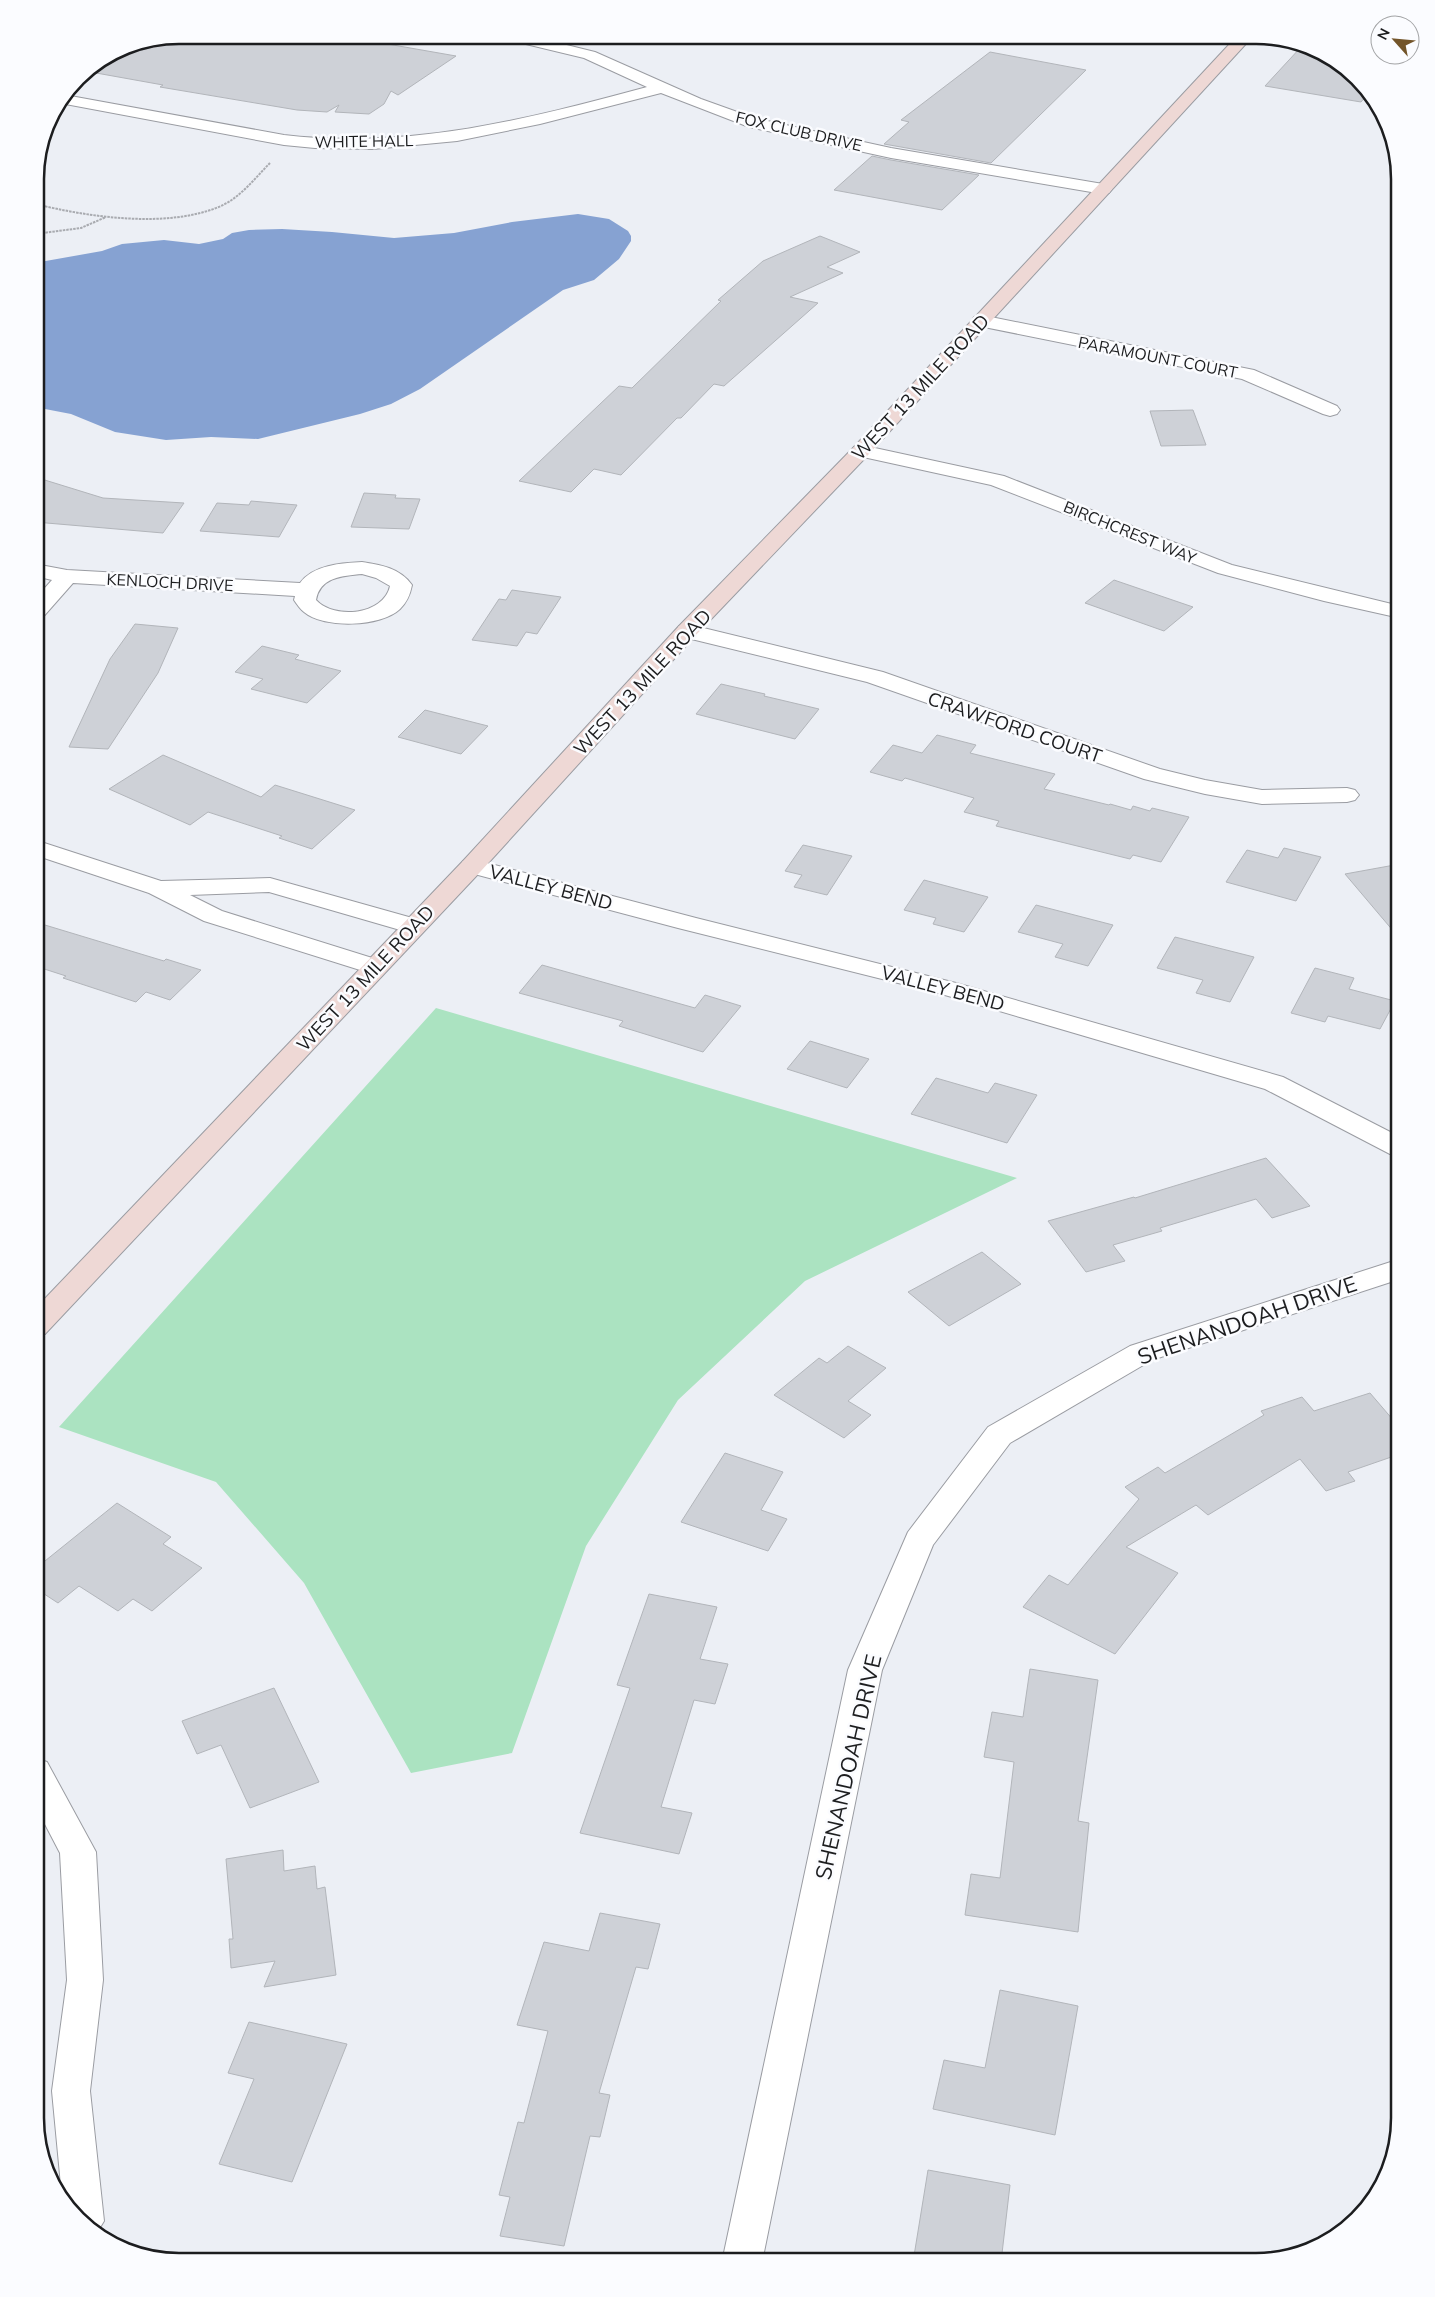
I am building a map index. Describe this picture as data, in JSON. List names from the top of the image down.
{
  "streets": {
    "street": [
      "FOX CLUB DRIVE",
      "WHITE HALL",
      "PARAMOUNT COURT",
      "WEST 13 MILE ROAD",
      "BIRCHCREST WAY",
      "KENLOCH DRIVE",
      "CRAWFORD COURT",
      "VALLEY BEND",
      "SHENANDOAH DRIVE"
    ]
  },
  "crossings": [
    ["FOX CLUB DRIVE", "WHITE HALL"],
    ["FOX CLUB DRIVE", "WEST 13 MILE ROAD"],
    ["PARAMOUNT COURT", "WEST 13 MILE ROAD"],
    ["WEST 13 MILE ROAD", "BIRCHCREST WAY"],
    ["WEST 13 MILE ROAD", "CRAWFORD COURT"],
    ["WEST 13 MILE ROAD", "VALLEY BEND"]
  ],
  "north": "top left"
}
